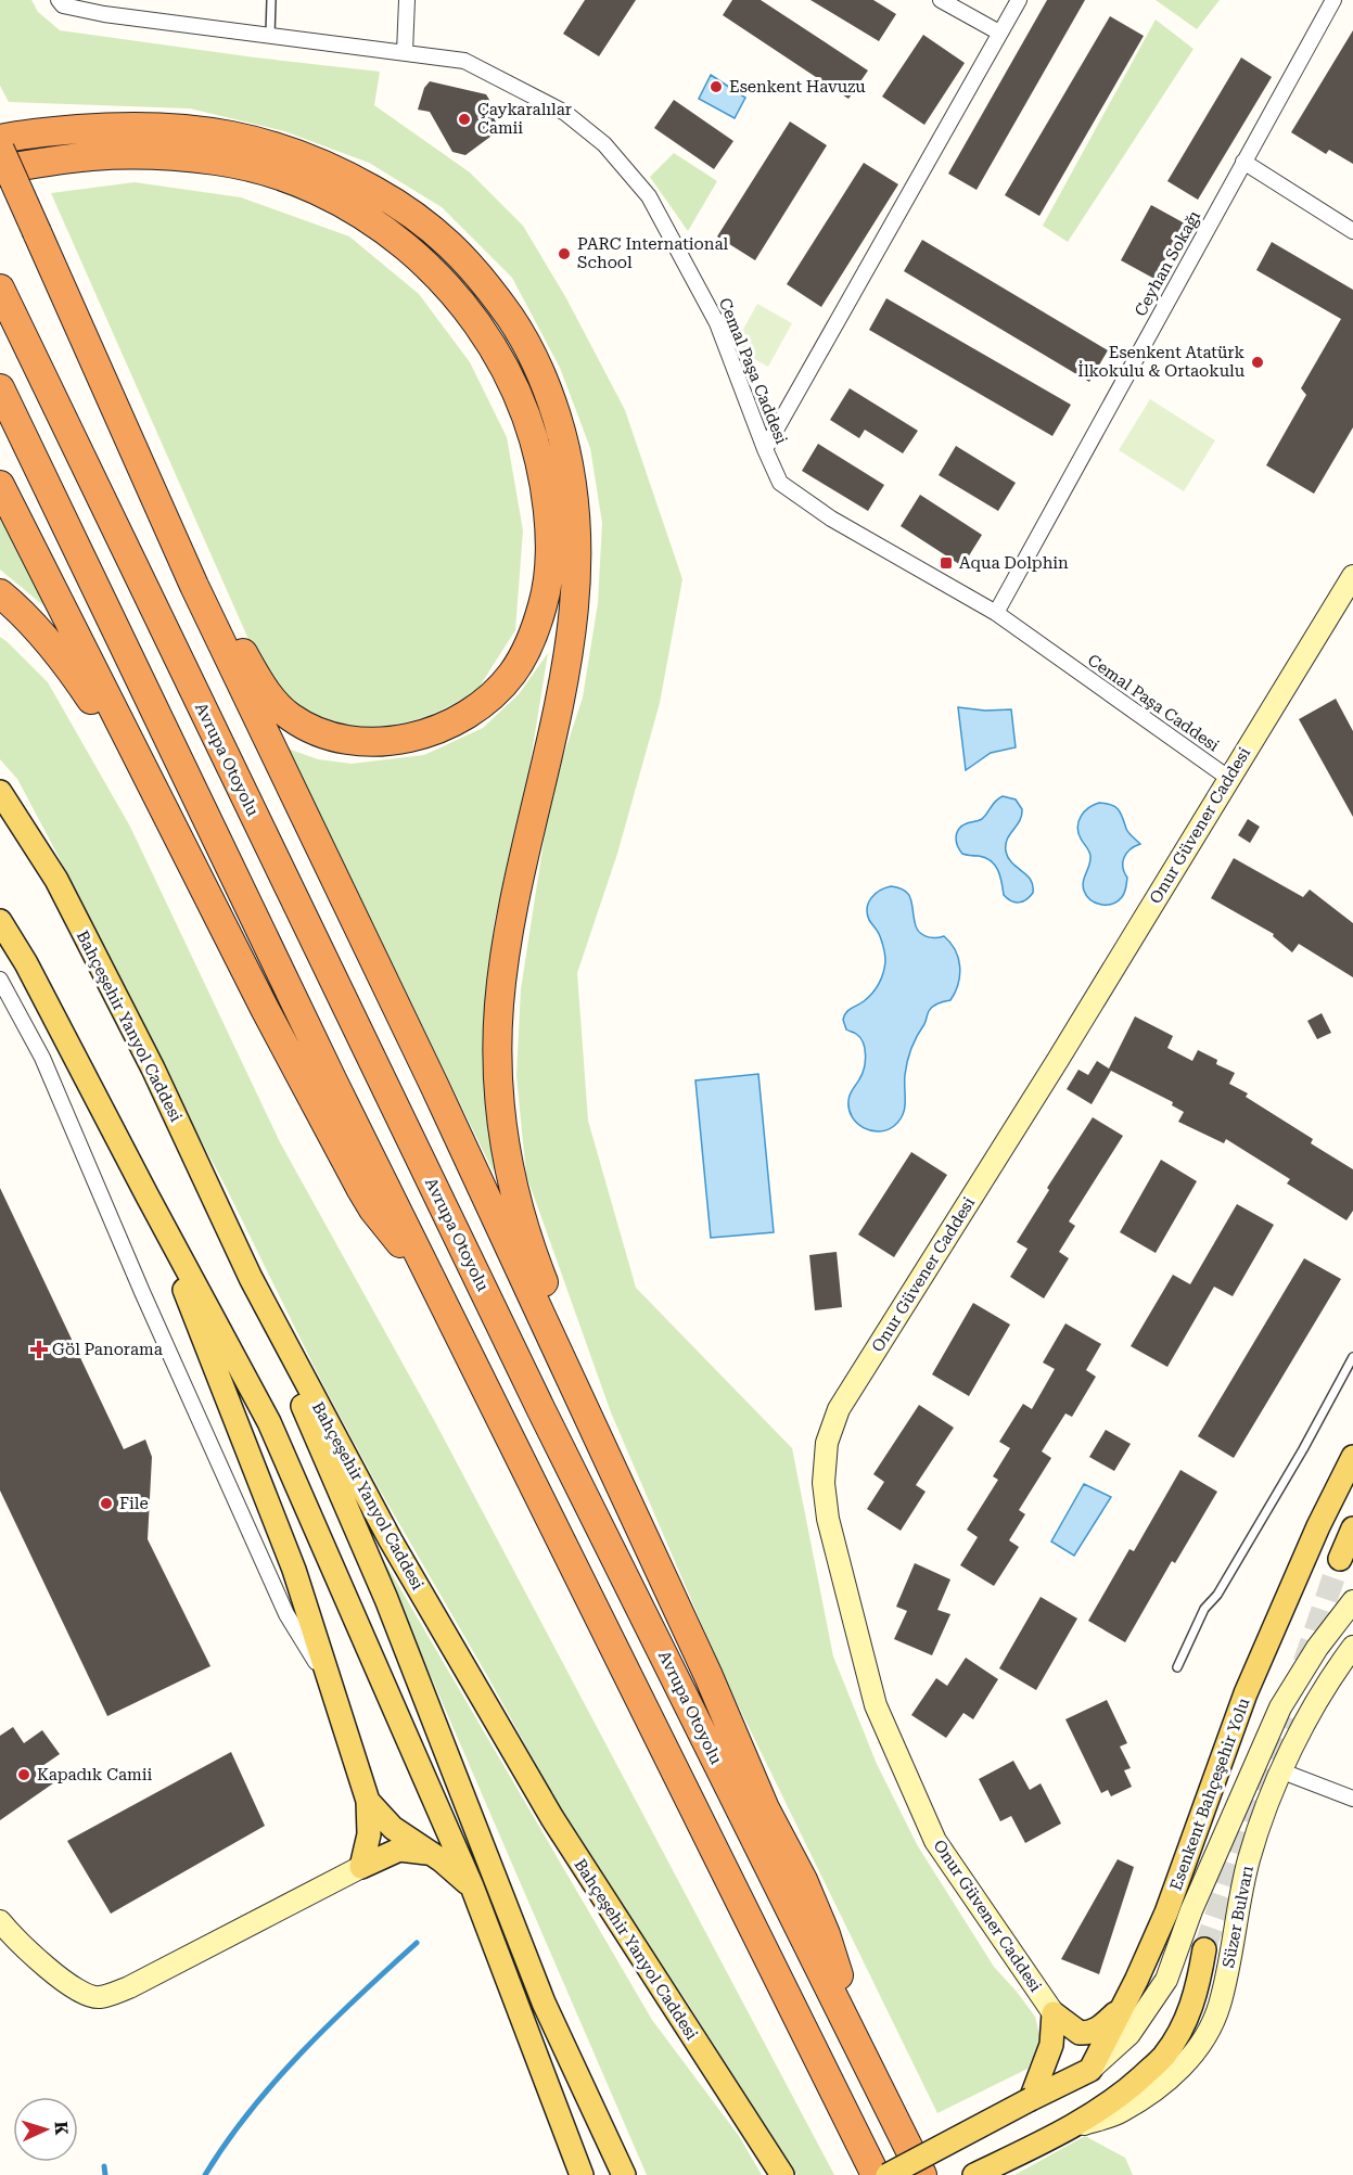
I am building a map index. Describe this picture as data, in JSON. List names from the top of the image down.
{
  "streets": {
    "highway": ["Avrupa Otoyolu"],
    "main road": ["Bahçeşehir Yanyol Caddesi", "Esenkent Bahçeşehir Yolu"],
    "street": [
      "Ceyhan Sokağı",
      "Cemal Paşa Caddesi",
      "Onur Güvener Caddesi",
      "Süzer Bulvarı"
    ]
  },
  "crossings": [
    ["Ceyhan Sokağı", "Cemal Paşa Caddesi"],
    ["Cemal Paşa Caddesi", "Onur Güvener Caddesi"],
    ["Esenkent Bahçeşehir Yolu", "Süzer Bulvarı"]
  ],
  "places": {
    "other": [
      "Esenkent Havuzu",
      "Çaykaralılar Camii",
      "PARC International School",
      "Esenkent Atatürk İlkokulu & Ortaokulu",
      "File",
      "Kapadık Camii"
    ],
    "transit": ["Aqua Dolphin"],
    "health": ["Göl Panorama"]
  },
  "north": "right"
}
